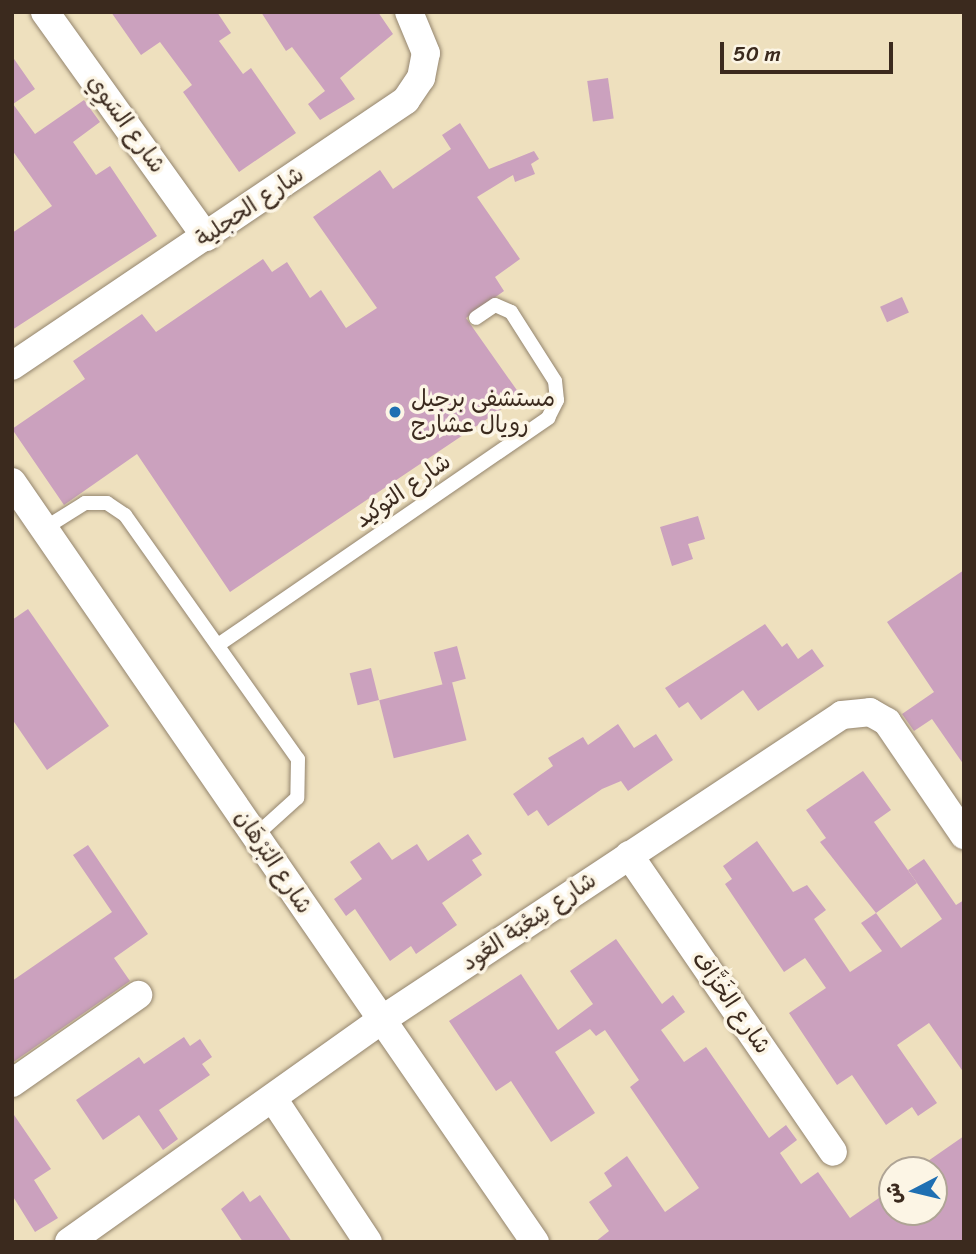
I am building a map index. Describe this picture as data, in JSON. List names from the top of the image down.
{
  "streets": {
    "street": [
      "شارع السَوِي",
      "شارع الحجلية",
      "شارع البُرْهَان",
      "شارع شِعْبَة العُود",
      "شارع الخَزَّاف"
    ],
    "lane": ["شارع التوكيد"]
  },
  "crossings": [
    ["شارع السَوِي", "شارع الحجلية"],
    ["شارع البُرْهَان", "شارع شِعْبَة العُود"],
    ["شارع شِعْبَة العُود", "شارع الخَزَّاف"]
  ],
  "places": ["مستشفى برجيل رويال عشارج"],
  "scale_bar": "50 m",
  "north": "left"
}
